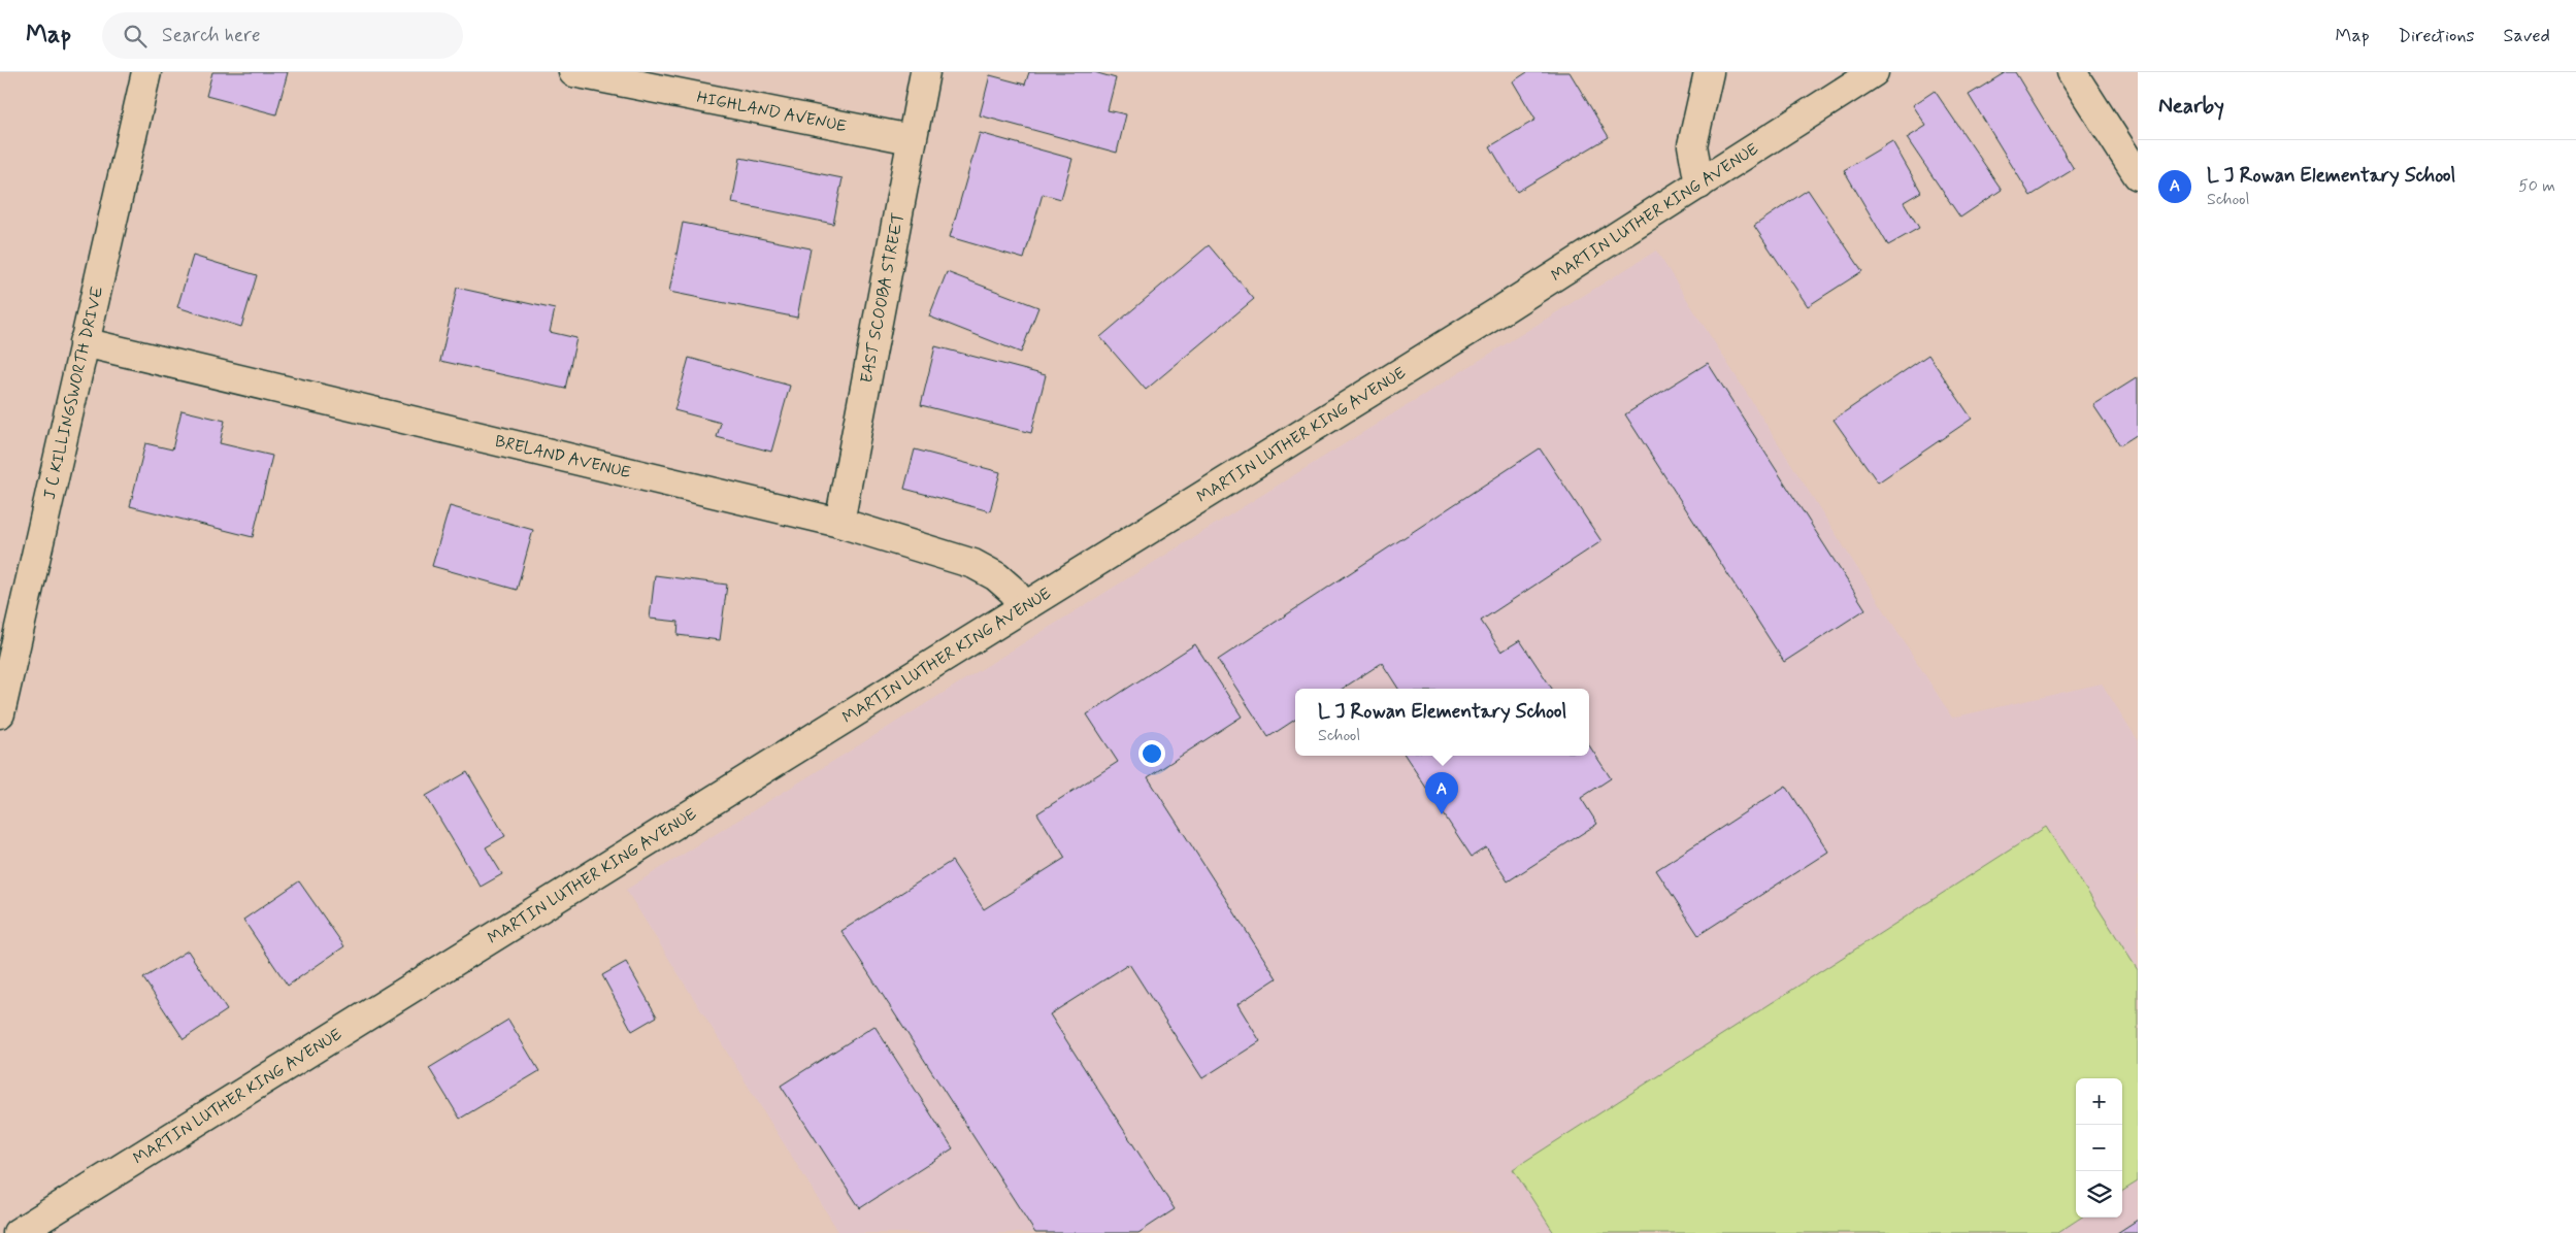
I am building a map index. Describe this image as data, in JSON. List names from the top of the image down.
{
  "streets": {
    "street": [
      "HIGHLAND AVENUE",
      "MARTIN LUTHER KING AVENUE",
      "EAST SCOOBA STREET",
      "J C KILLINGSWORTH DRIVE",
      "BRELAND AVENUE"
    ]
  },
  "crossings": [
    ["HIGHLAND AVENUE", "EAST SCOOBA STREET"],
    ["MARTIN LUTHER KING AVENUE", "BRELAND AVENUE"],
    ["EAST SCOOBA STREET", "BRELAND AVENUE"],
    ["J C KILLINGSWORTH DRIVE", "BRELAND AVENUE"]
  ],
  "page": {
    "header": "Map",
    "search": "Search here",
    "nav": ["Map", "Directions", "Saved"],
    "heading": "Nearby",
    "list": [
      {
        "mark": "A",
        "name": "L J Rowan Elementary School",
        "note": "School",
        "value": "50 m"
      }
    ],
    "popup": ["L J Rowan Elementary School", "School"],
    "pins": "A",
    "map_buttons": ["+", "−"]
  }
}
